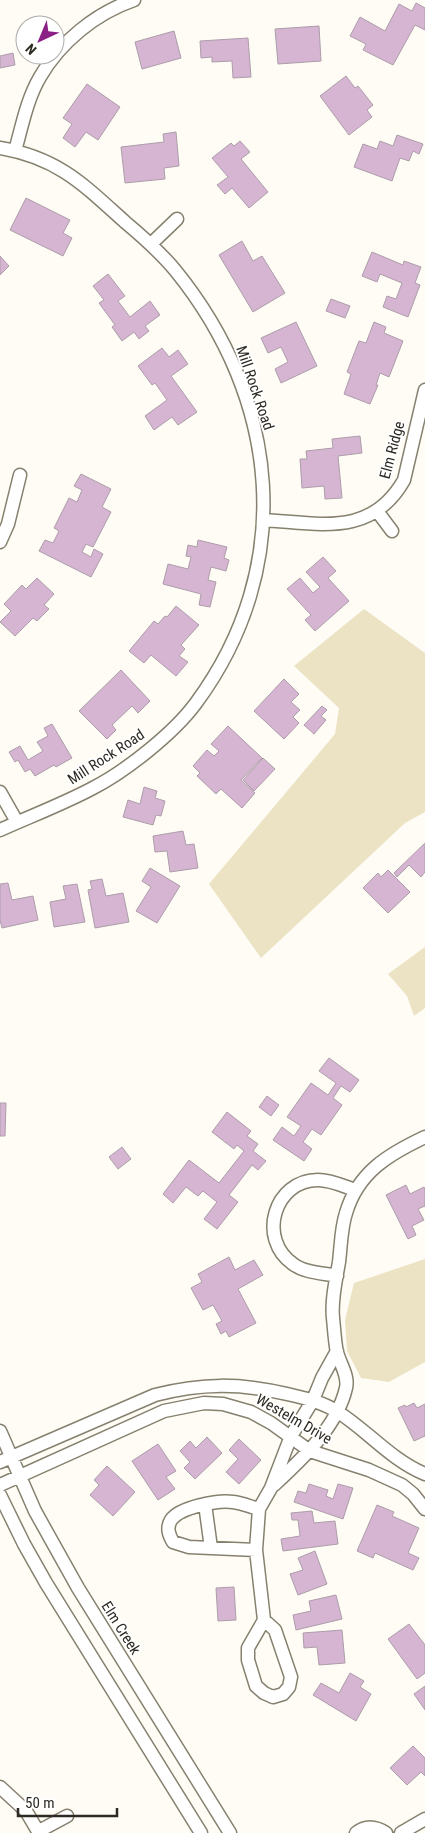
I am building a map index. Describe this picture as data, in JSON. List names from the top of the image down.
{
  "streets": {
    "street": [
      "Mill Rock Road",
      "Elm Ridge",
      "Westelm Drive",
      "Elm Creek"
    ]
  },
  "crossings": [
    ["Mill Rock Road", "Elm Ridge"],
    ["Westelm Drive", "Elm Creek"]
  ],
  "scale_bar": "50 m",
  "north": "bottom left"
}
